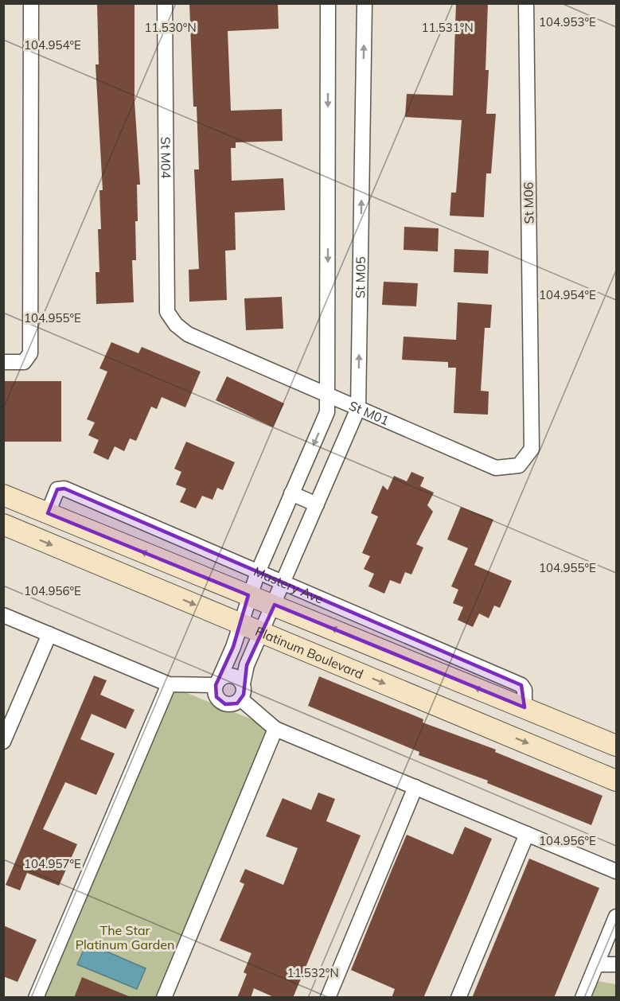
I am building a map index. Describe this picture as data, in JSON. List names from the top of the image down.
{
  "streets": {
    "street": [
      "St M04",
      "St M06",
      "St M05",
      "St M01",
      "Mastery Ave",
      "Platinum Boulevard"
    ]
  },
  "crossings": [
    ["St M04", "St M01"],
    ["St M06", "St M01"],
    ["St M05", "St M01"],
    ["St M05", "Mastery Ave"],
    ["St M05", "Platinum Boulevard"]
  ],
  "parks": ["The Star Platinum Garden"],
  "coordinates": [
    "104.953°E",
    "11.530°N",
    "11.531°N",
    "104.954°E",
    "104.955°E",
    "104.956°E",
    "104.957°E",
    "11.532°N"
  ]
}
